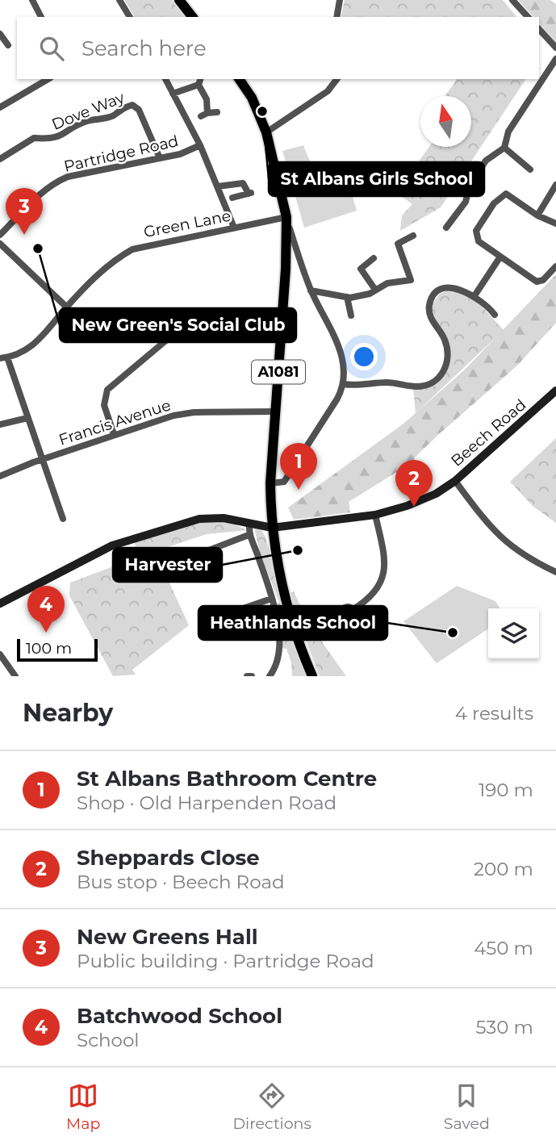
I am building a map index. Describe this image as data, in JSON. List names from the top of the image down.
{
  "streets": {
    "main road": ["A1081"],
    "street": [
      "Dove Way",
      "Partridge Road",
      "Green Lane",
      "Francis Avenue",
      "Beech Road"
    ]
  },
  "crossings": [
    ["Dove Way", "Partridge Road"],
    ["Green Lane", "A1081"],
    ["A1081", "Francis Avenue"],
    ["A1081", "Beech Road"]
  ],
  "places": [
    "St Albans Girls School",
    "New Green's Social Club",
    "Harvester",
    "Heathlands School"
  ],
  "scale_bar": "100 m",
  "north": "top",
  "page": {
    "search": "Search here",
    "pins": [
      "3",
      "1",
      "2",
      "4"
    ],
    "scale": "100 m",
    "heading": ["Nearby", "4 results"],
    "list": [
      {
        "mark": "1",
        "name": "St Albans Bathroom Centre",
        "note": "Shop · Old Harpenden Road",
        "value": "190 m"
      },
      {
        "mark": "2",
        "name": "Sheppards Close",
        "note": "Bus stop · Beech Road",
        "value": "200 m"
      },
      {
        "mark": "3",
        "name": "New Greens Hall",
        "note": "Public building · Partridge Road",
        "value": "450 m"
      },
      {
        "mark": "4",
        "name": "Batchwood School",
        "note": "School",
        "value": "530 m"
      }
    ],
    "nav": ["Map", "Directions", "Saved"]
  }
}
